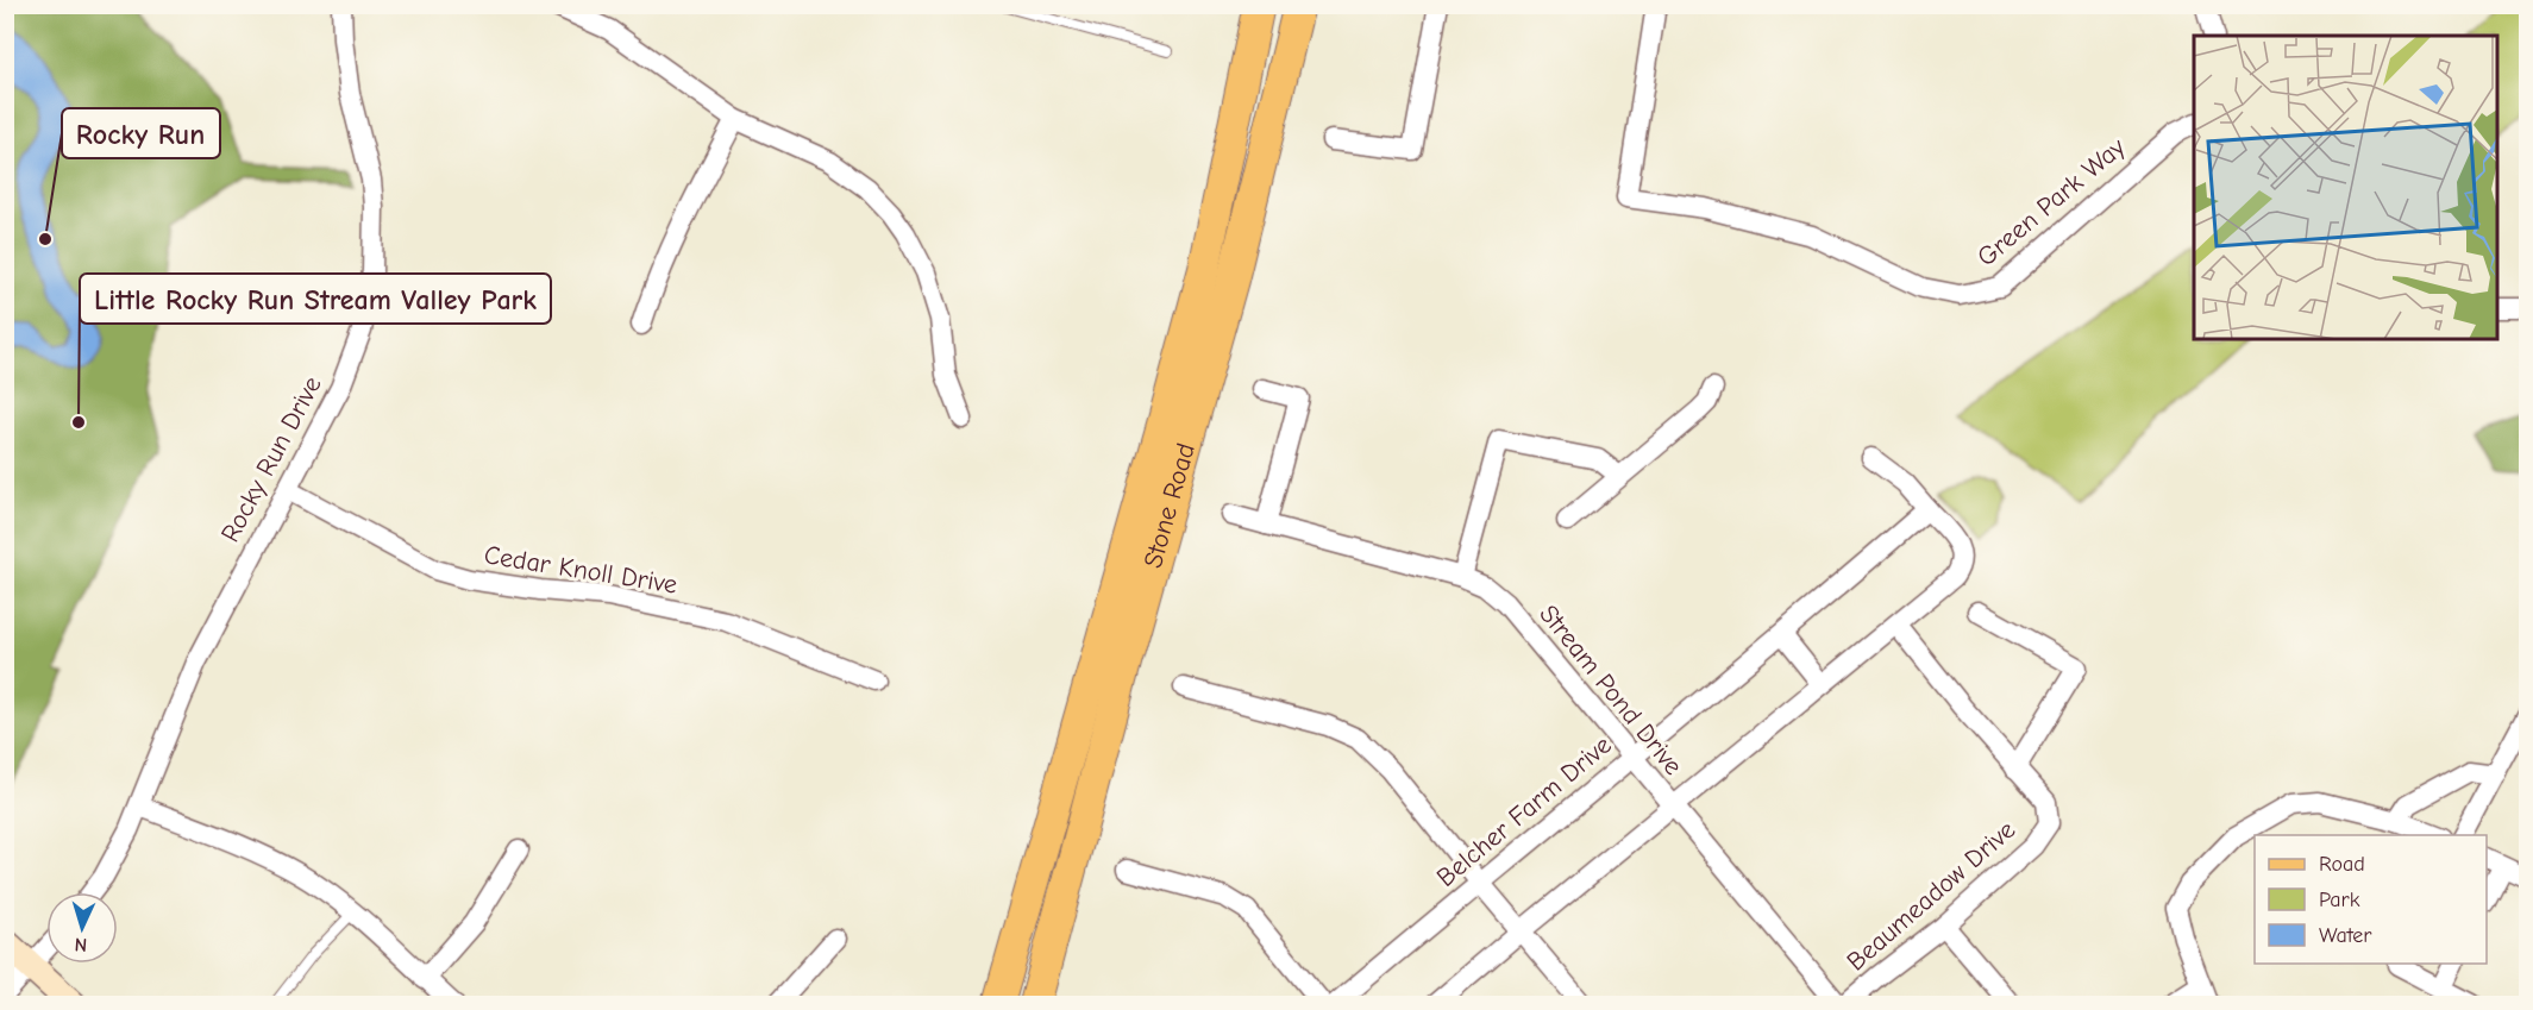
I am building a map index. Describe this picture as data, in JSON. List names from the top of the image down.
{
  "streets": {
    "main road": ["Stone Road"],
    "street": [
      "Green Park Way",
      "Rocky Run Drive",
      "Cedar Knoll Drive",
      "Stream Pond Drive",
      "Belcher Farm Drive",
      "Beaumeadow Drive"
    ]
  },
  "crossings": [
    ["Rocky Run Drive", "Cedar Knoll Drive"],
    ["Stream Pond Drive", "Belcher Farm Drive"]
  ],
  "places": ["Rocky Run", "Little Rocky Run Stream Valley Park"],
  "legend": ["Road", "Park", "Water"],
  "north": "bottom"
}
